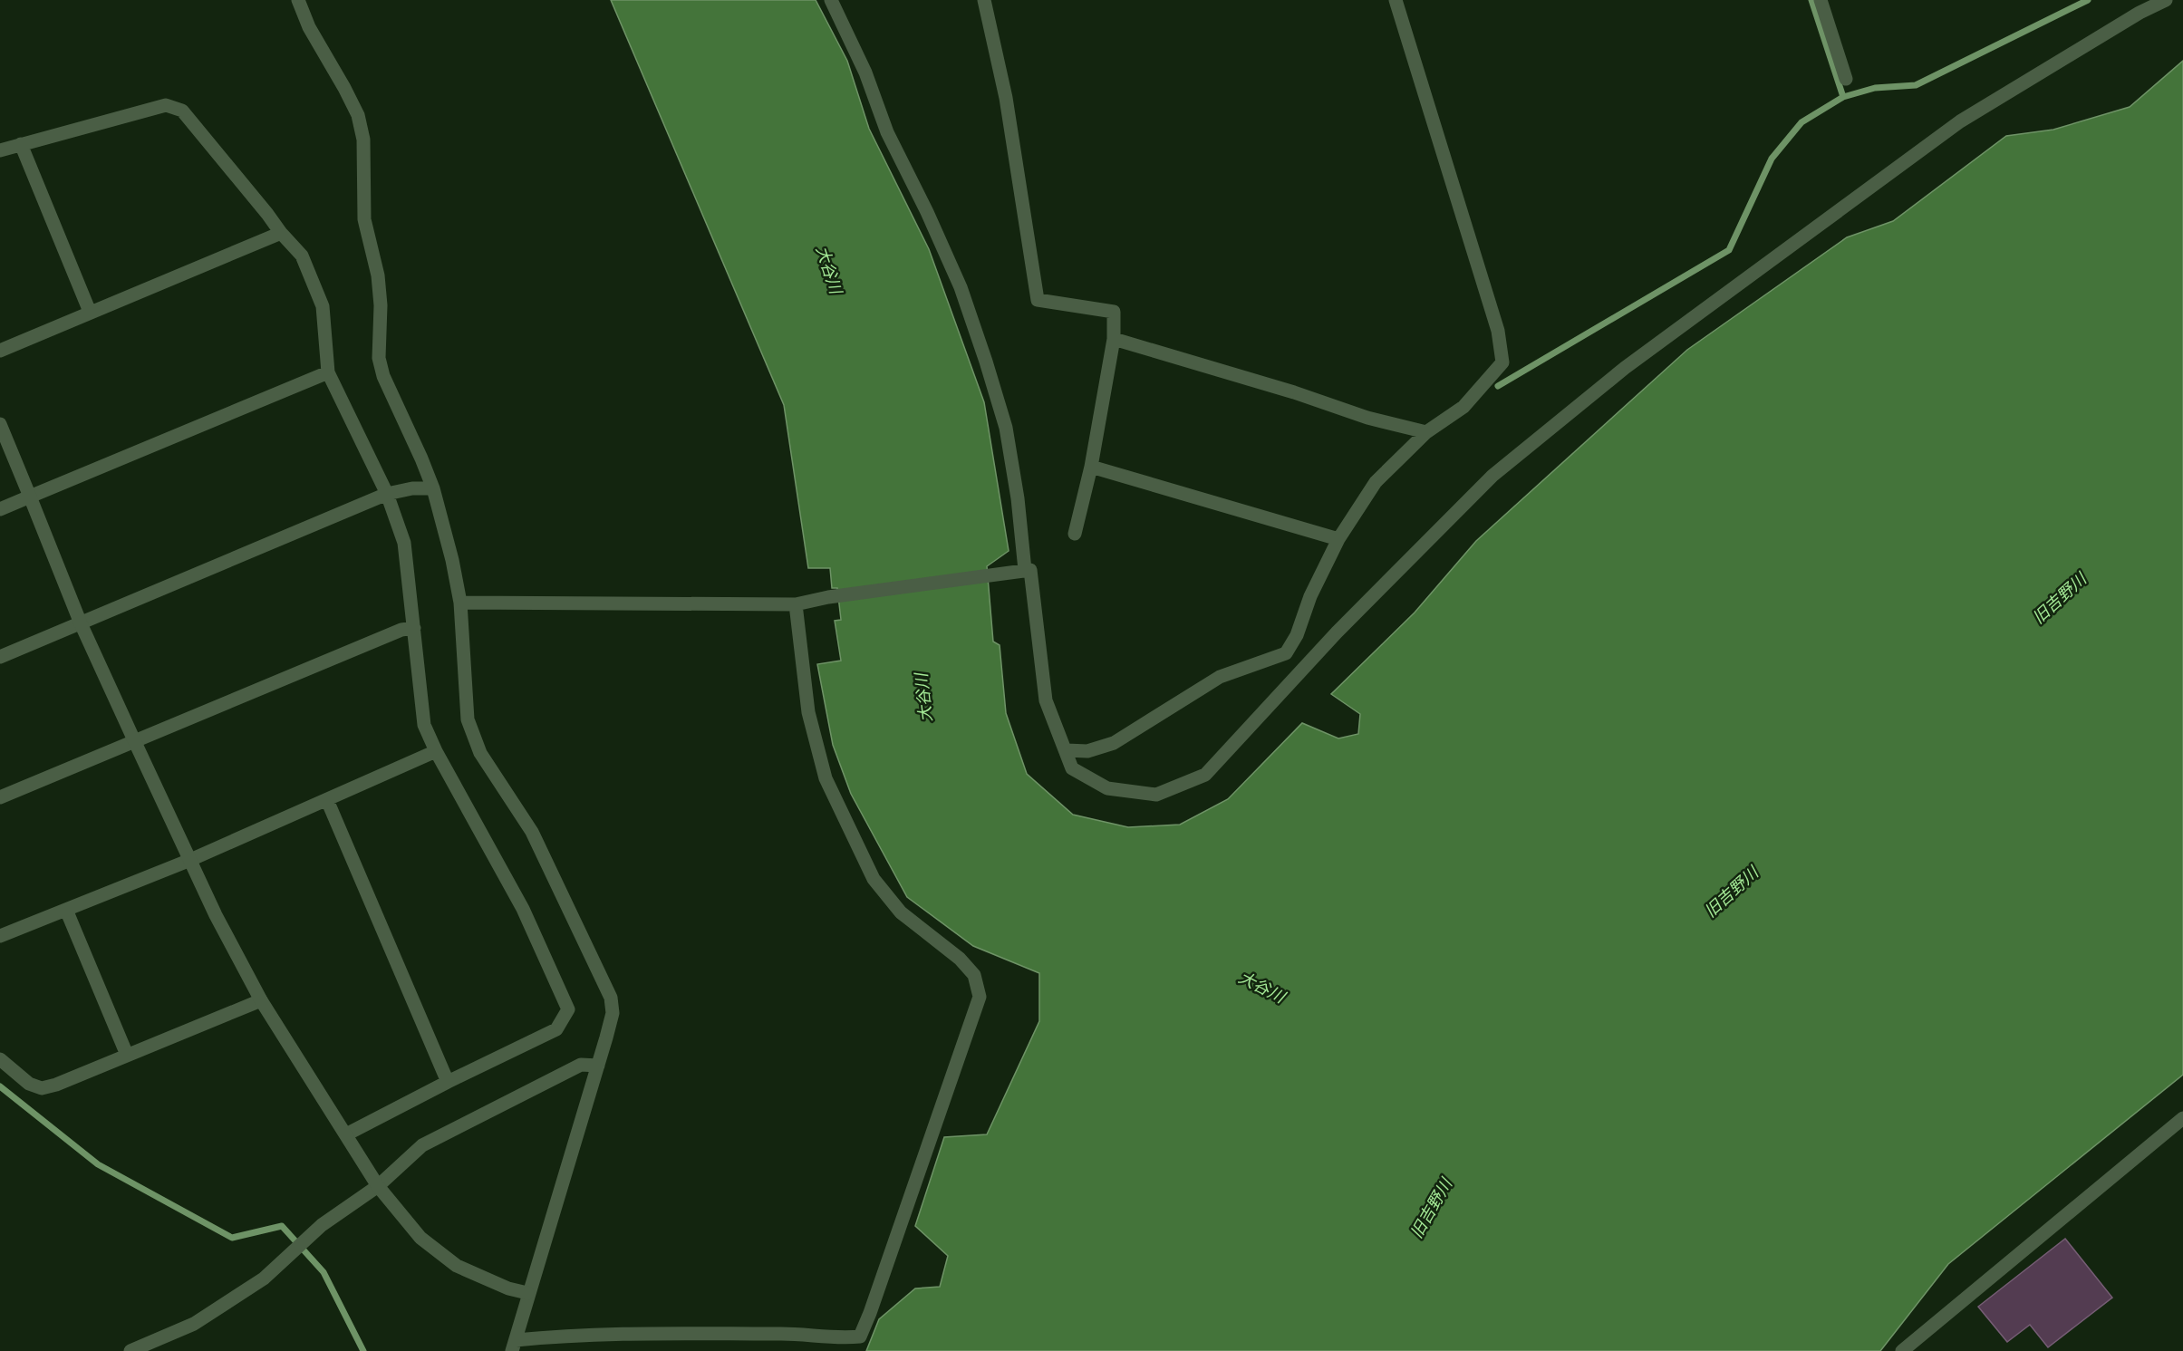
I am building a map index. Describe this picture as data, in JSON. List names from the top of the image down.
{
  "water": ["大谷川", "旧吉野川"]
}
